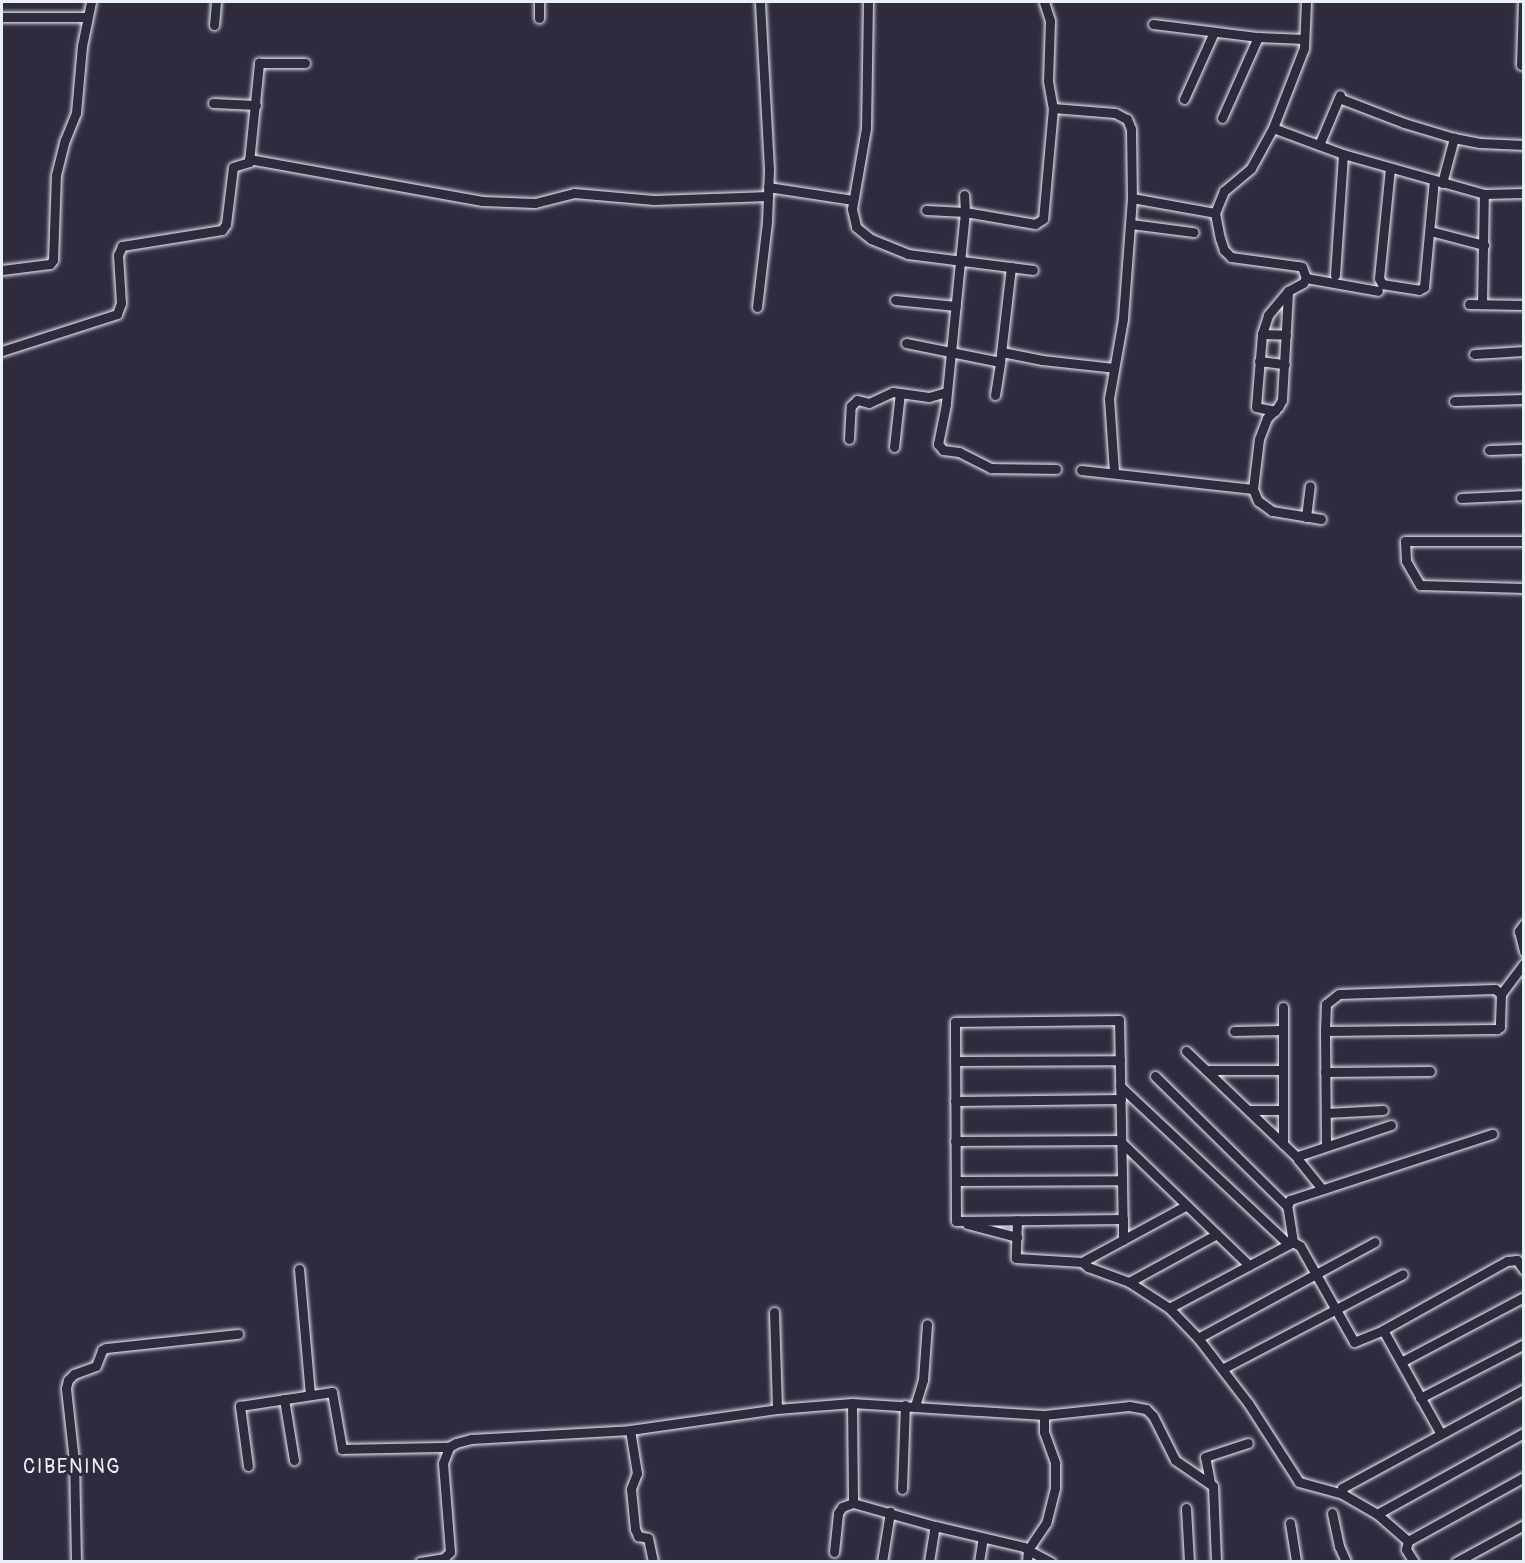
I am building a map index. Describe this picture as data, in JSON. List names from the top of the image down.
{
  "districts": ["CIBENING"]
}
